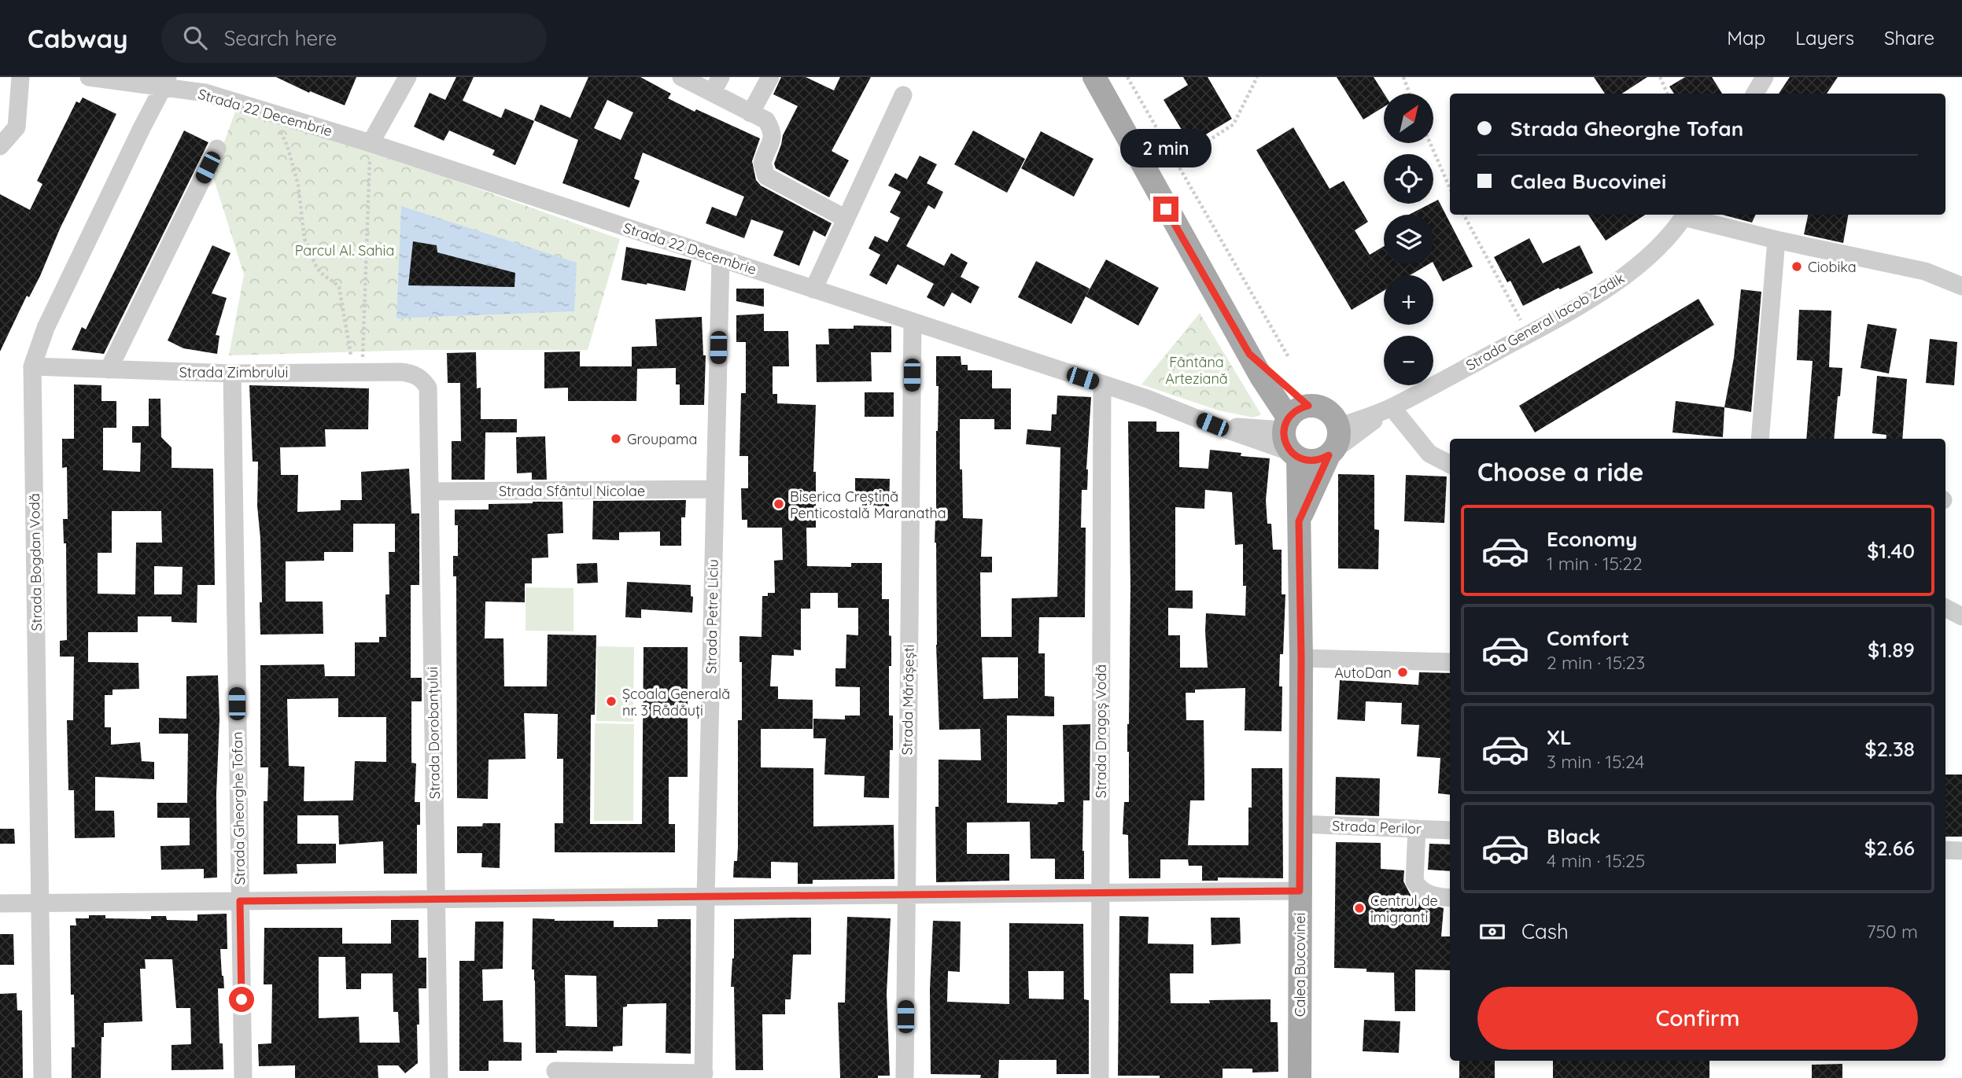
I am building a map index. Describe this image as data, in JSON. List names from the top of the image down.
{
  "streets": {
    "main road": ["Calea Bucovinei"],
    "street": [
      "Strada 22 Decembrie",
      "Strada General Iacob Zadik",
      "Strada Zimbrului",
      "Strada Sfântul Nicolae",
      "Strada Bogdan Vodă",
      "Strada Petre Liciu",
      "Strada Mărășești",
      "Strada Dragoș Vodă",
      "Strada Dorobanțului",
      "Strada Gheorghe Tofan",
      "Strada Perilor"
    ]
  },
  "crossings": [
    ["Strada 22 Decembrie", "Strada General Iacob Zadik"],
    ["Strada 22 Decembrie", "Strada Bogdan Vodă"],
    ["Strada 22 Decembrie", "Strada Petre Liciu"],
    ["Strada 22 Decembrie", "Strada Mărășești"],
    ["Strada 22 Decembrie", "Strada Dragoș Vodă"],
    ["Strada 22 Decembrie", "Calea Bucovinei"],
    ["Strada General Iacob Zadik", "Calea Bucovinei"],
    ["Strada Zimbrului", "Strada Bogdan Vodă"],
    ["Strada Zimbrului", "Strada Dorobanțului"],
    ["Strada Zimbrului", "Strada Gheorghe Tofan"],
    ["Strada Sfântul Nicolae", "Strada Petre Liciu"],
    ["Strada Sfântul Nicolae", "Strada Dorobanțului"],
    ["Strada Perilor", "Calea Bucovinei"]
  ],
  "parks": ["Parcul Al. Sahia", "Fântâna Arteziană"],
  "places": [
    "Ciobika",
    "Groupama",
    "Biserica Creștină Penticostală Maranatha",
    "AutoDan",
    "Școala Generală nr. 3 Rădăuți",
    "Centrul de imigranti"
  ],
  "north": "top right",
  "page": {
    "header": "Cabway",
    "search": "Search here",
    "nav": ["Map", "Layers", "Share"],
    "map_buttons": ["+", "−"],
    "banner": ["Strada Gheorghe Tofan", "Calea Bucovinei"],
    "bubble": "2 min",
    "heading": "Choose a ride",
    "list": [
      {
        "name": "Economy",
        "note": "1 min · 15:22",
        "value": "$1.40"
      },
      {
        "name": "Comfort",
        "note": "2 min · 15:23",
        "value": "$1.89"
      },
      {
        "name": "XL",
        "note": "3 min · 15:24",
        "value": "$2.38"
      },
      {
        "name": "Black",
        "note": "4 min · 15:25",
        "value": "$2.66"
      }
    ],
    "pay": ["Cash", "750 m"],
    "buttons": "Confirm"
  }
}
